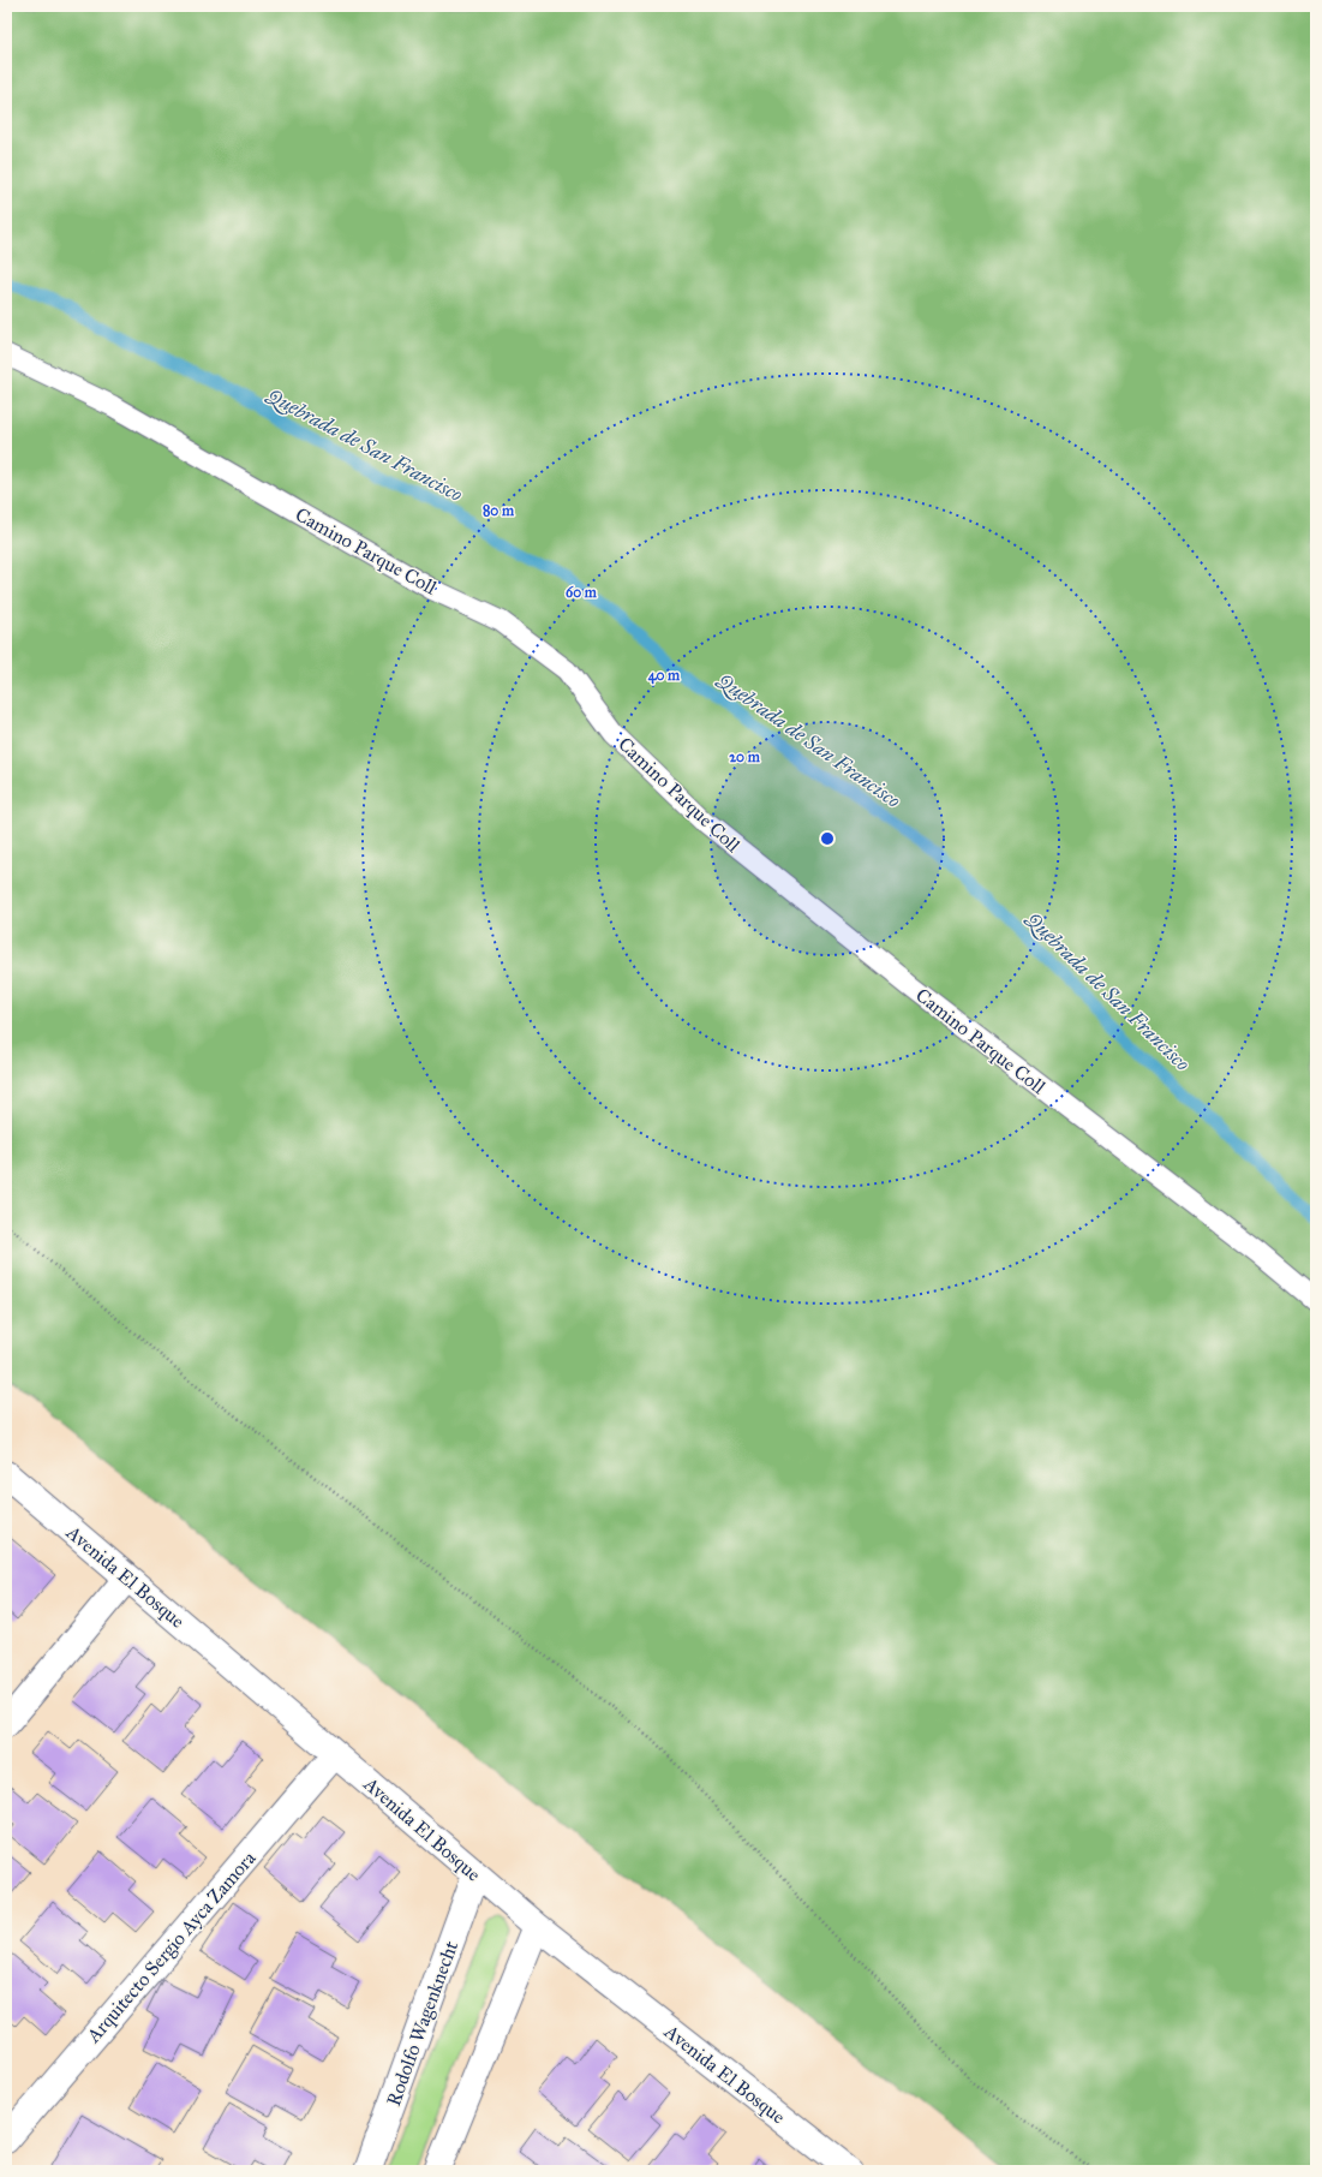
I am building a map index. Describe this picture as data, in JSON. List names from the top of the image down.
{
  "streets": {
    "street": ["Avenida El Bosque", "Arquitecto Sergio Ayca Zamora", "Rodolfo Wagenknecht"],
    "lane": ["Camino Parque Coll"]
  },
  "crossings": [
    ["Avenida El Bosque", "Arquitecto Sergio Ayca Zamora"],
    ["Avenida El Bosque", "Rodolfo Wagenknecht"]
  ],
  "water": ["Quebrada de San Francisco"],
  "rings": [
    "80 m",
    "60 m",
    "40 m",
    "20 m"
  ]
}
